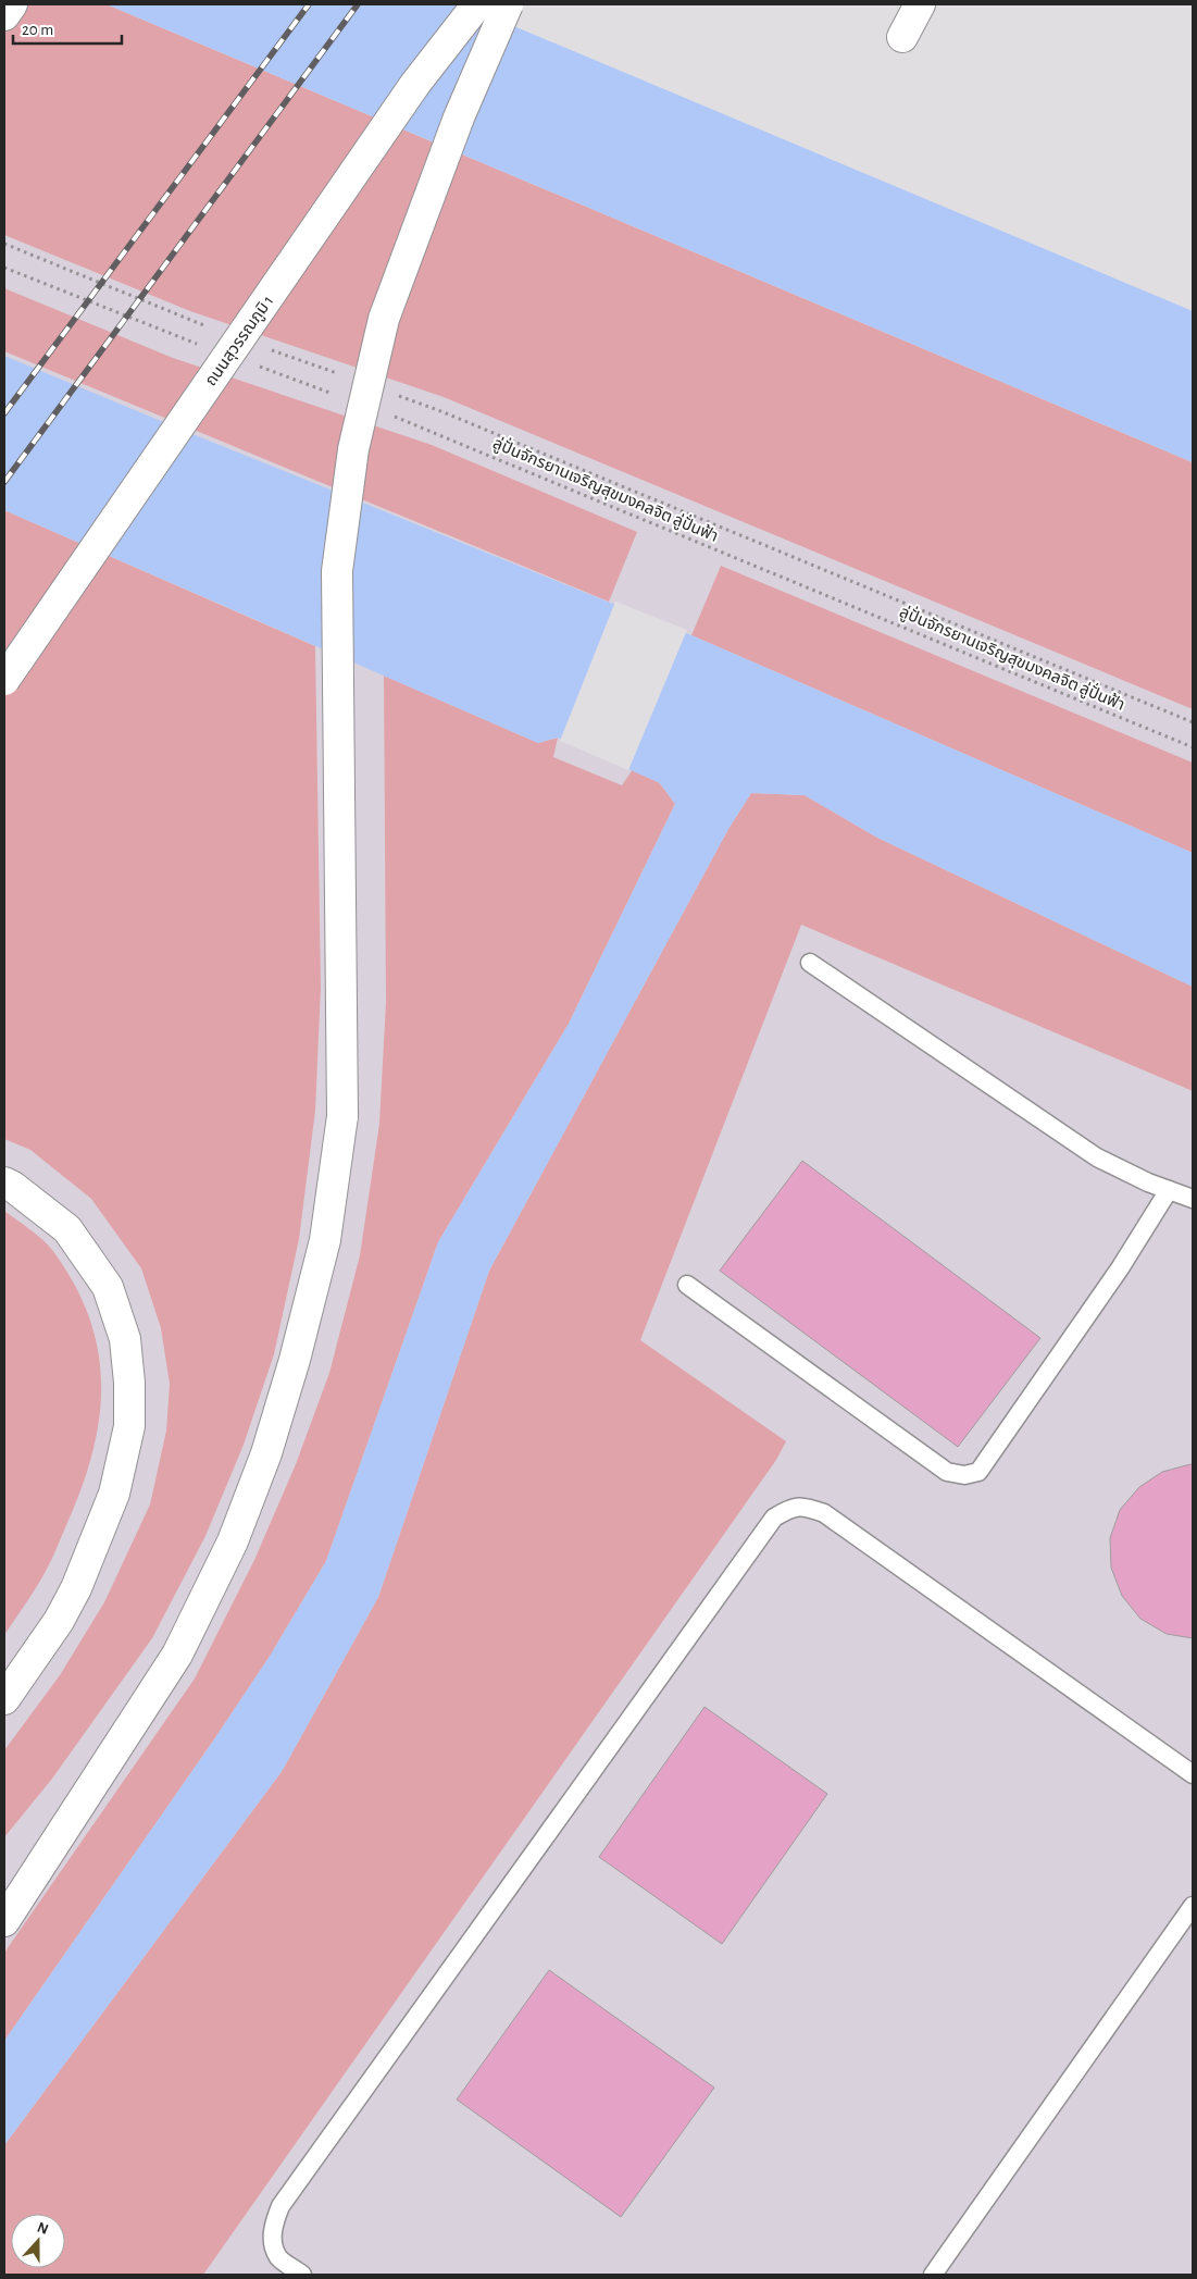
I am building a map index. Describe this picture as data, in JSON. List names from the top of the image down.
{
  "streets": {
    "main road": ["ถนนสุวรรณภูมิ 1"],
    "path": ["ลู่ปั่นจักรยานเจริญสุขมงคลจิต ลู่ปั่นฟ้า"]
  },
  "scale_bar": "20 m",
  "north": "top"
}
